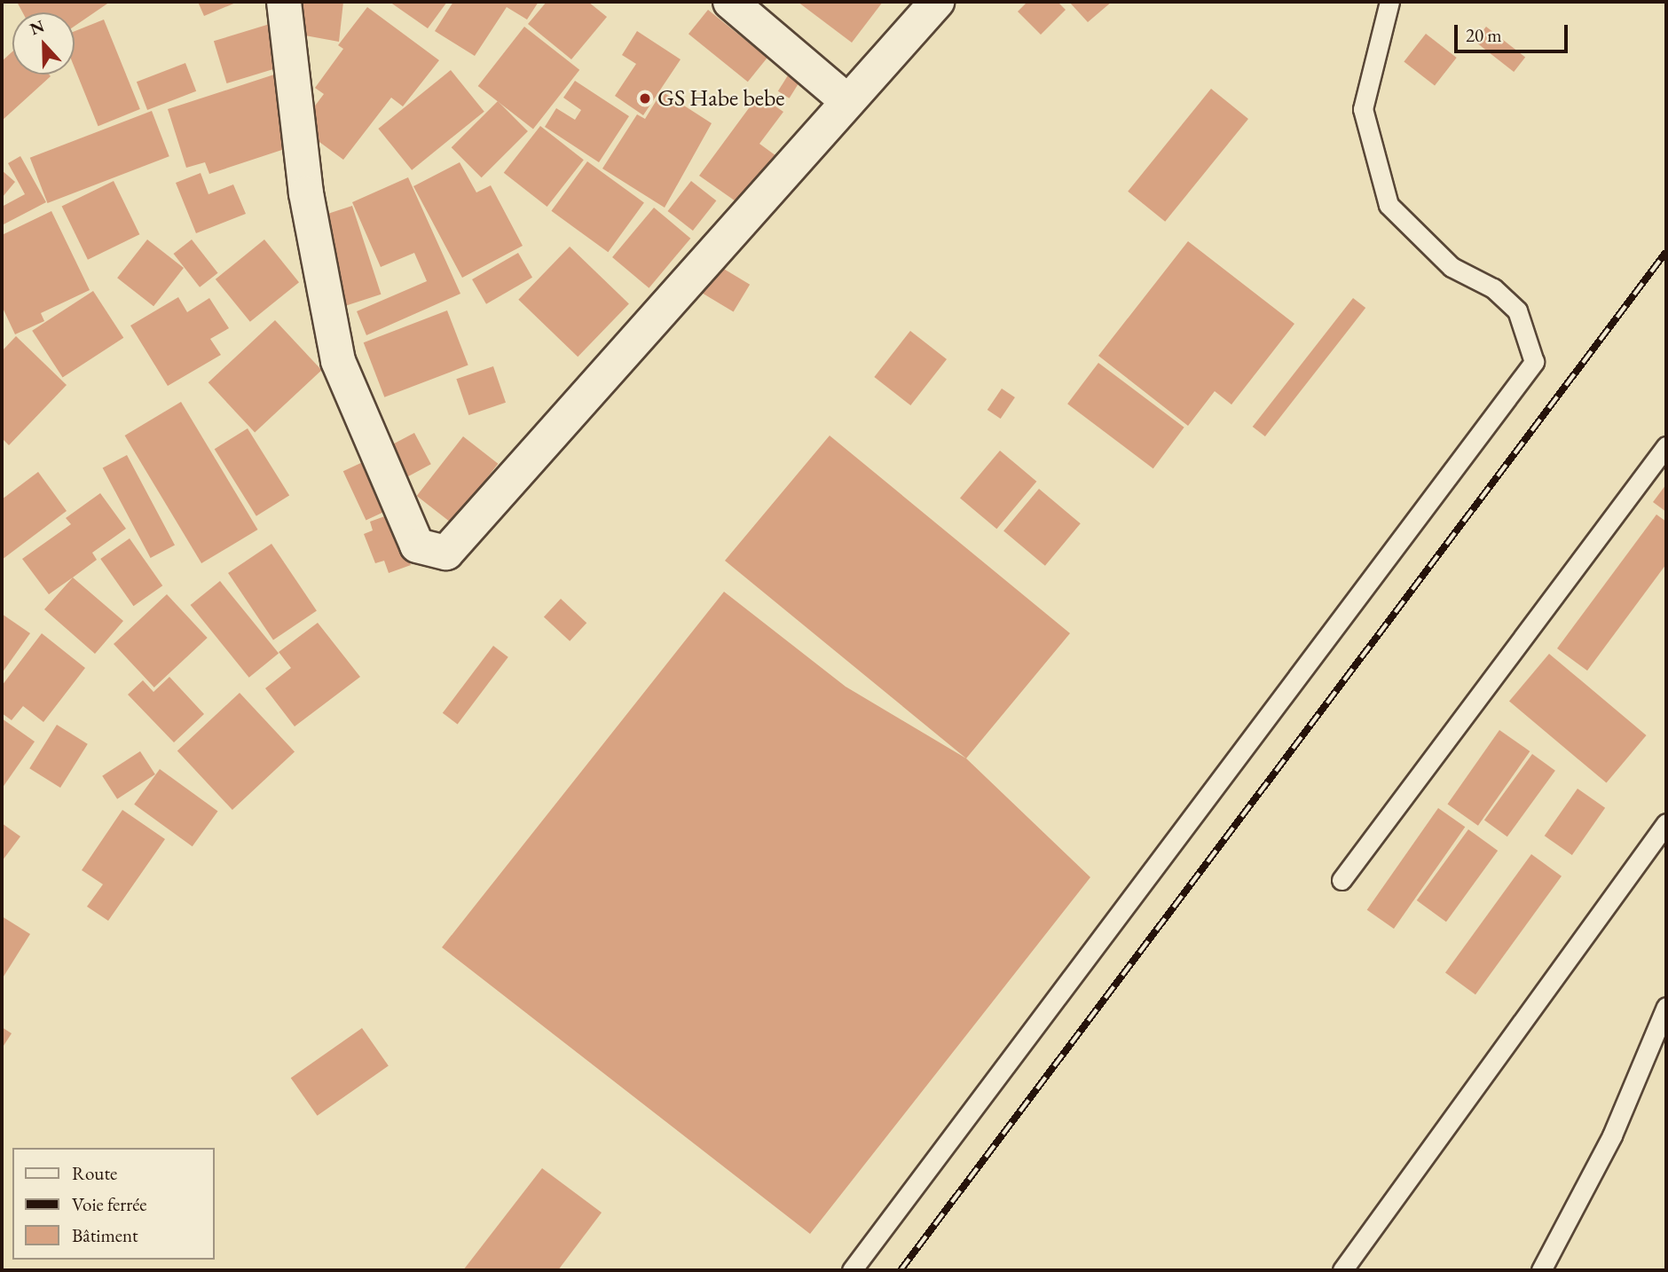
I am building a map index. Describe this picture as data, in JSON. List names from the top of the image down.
{
  "places": ["GS Habe bebe"],
  "legend": ["Route", "Voie ferrée", "Bâtiment"],
  "scale_bar": "20 m",
  "north": "top"
}
